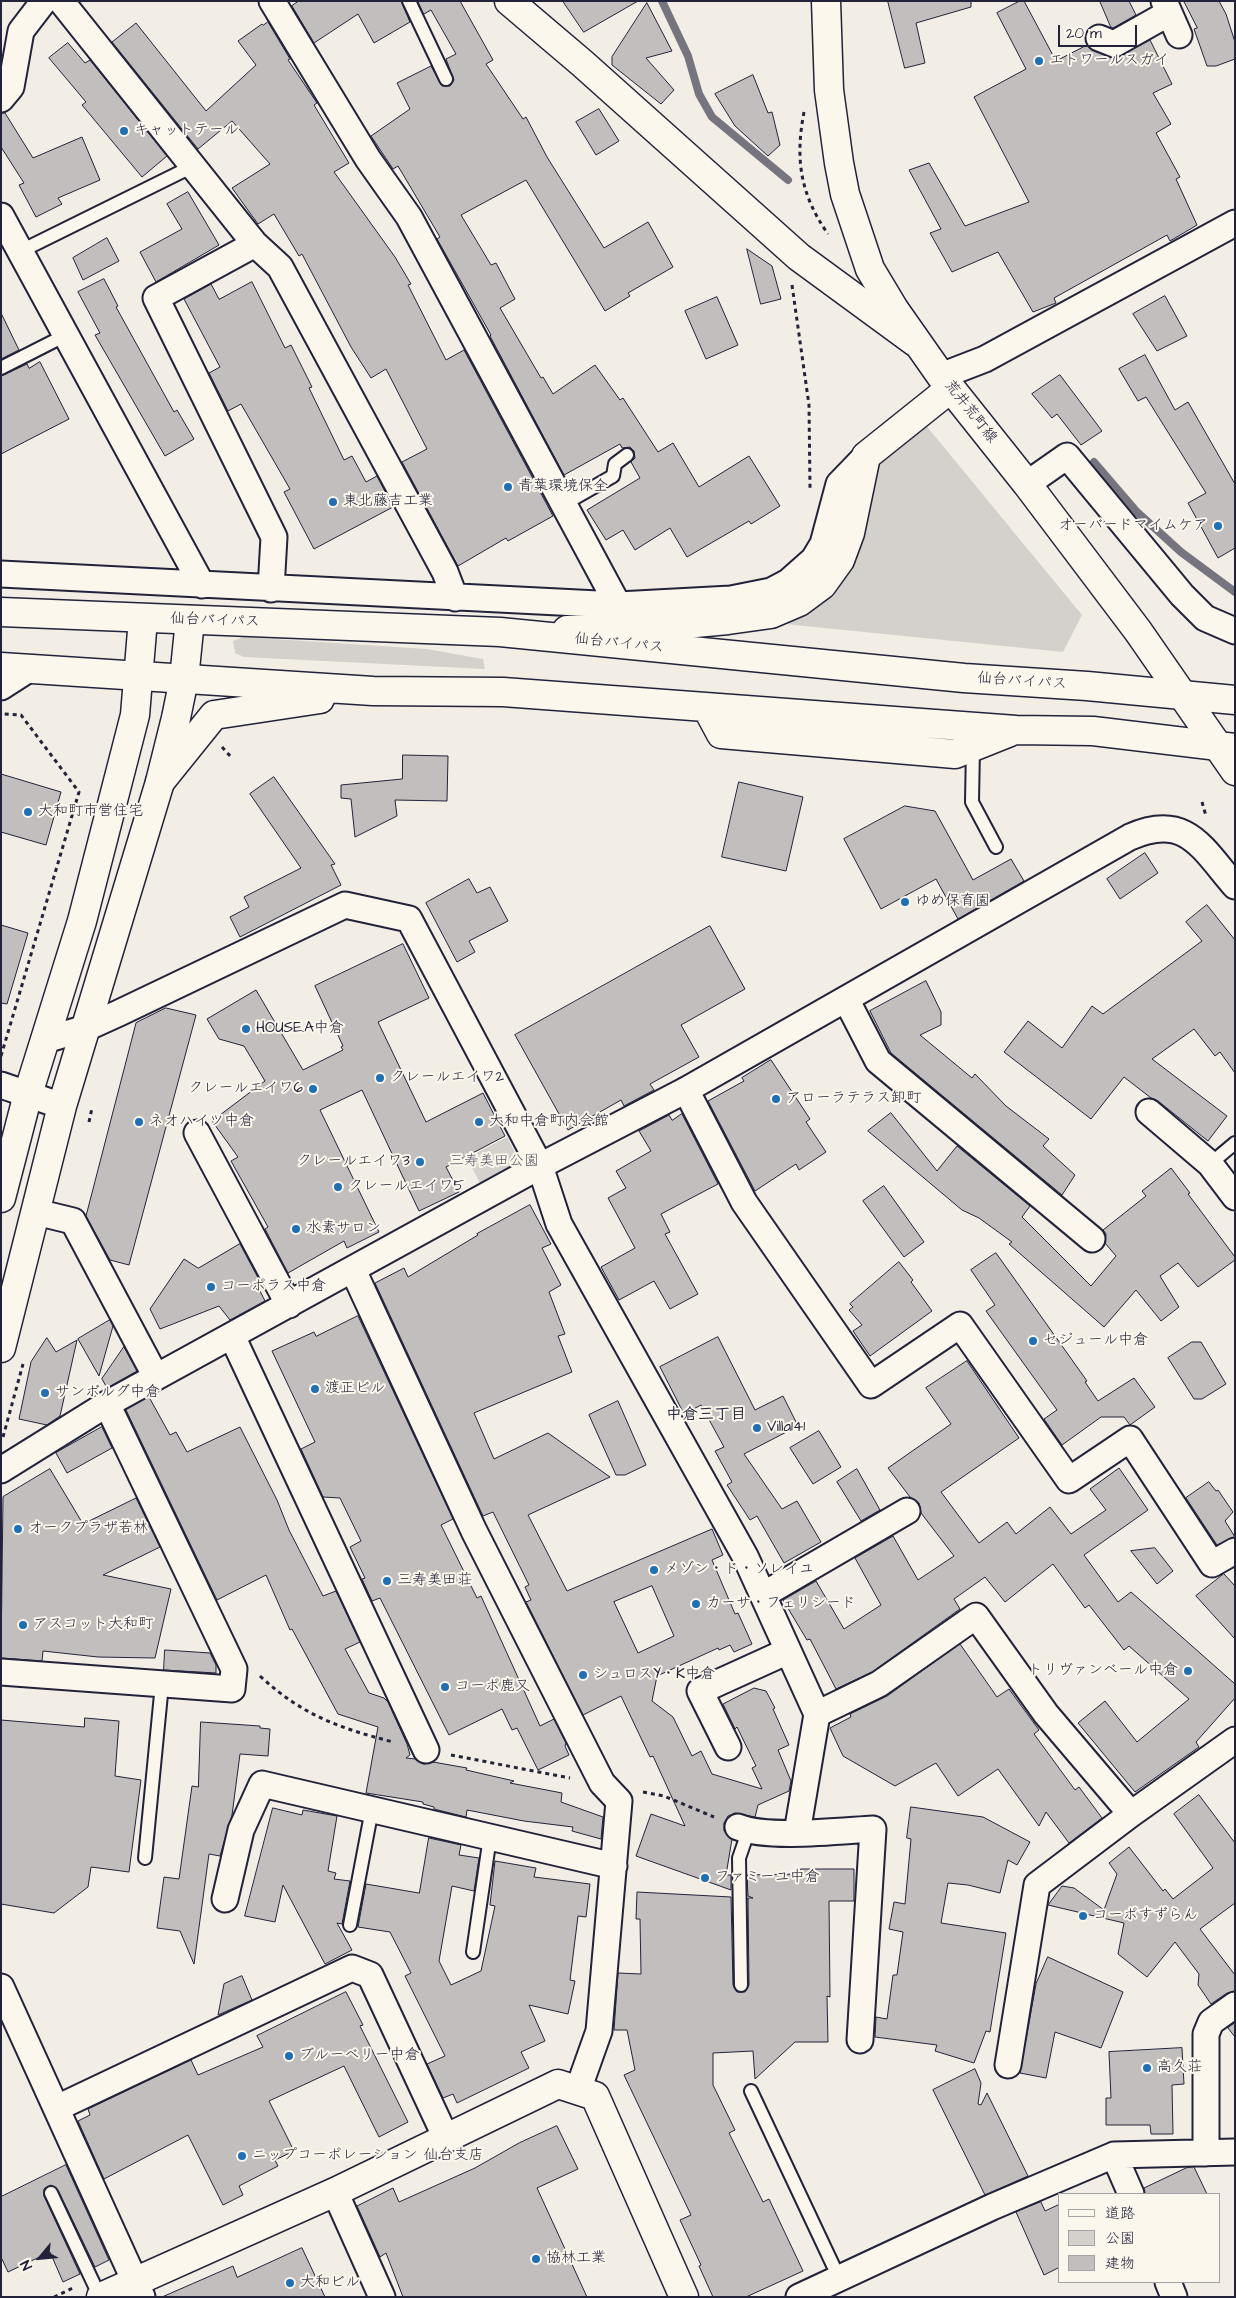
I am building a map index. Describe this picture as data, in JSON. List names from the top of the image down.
{
  "streets": {
    "main road": ["荒井荒町線", "仙台バイパス"]
  },
  "crossings": [
    ["荒井荒町線", "仙台バイパス"]
  ],
  "districts": ["中倉三丁目"],
  "parks": ["三寿美田公園"],
  "places": [
    "エトワールスガイ",
    "キャットテール",
    "青葉環境保全",
    "東北藤吉工業",
    "オーバードマイムケア",
    "大和町市営住宅",
    "ゆめ保育園",
    "HOUSE.A中倉",
    "クレールエイワ2",
    "クレールエイワ6",
    "アローラテラス卸町",
    "ネオハイツ中倉",
    "大和中倉町内会館",
    "クレールエイワ3",
    "クレールエイワ5",
    "水素サロン",
    "コーポラス中倉",
    "セジュール中倉",
    "渡正ビル",
    "サンボルグ中倉",
    "Villa141",
    "オークプラザ若林",
    "メゾン・ド・ソレイユ",
    "三寿美田荘",
    "カーサ・フェリシード",
    "アスコット大和町",
    "トリヴァンベール中倉",
    "シュロスY・K中倉",
    "コーポ鹿又",
    "ファミーユ中倉",
    "コーポすずらん",
    "ブルーベリー中倉",
    "高久荘",
    "ニップコーポレーション 仙台支店",
    "協林工業",
    "大和ビル"
  ],
  "legend": ["道路", "公園", "建物"],
  "scale_bar": "20 m",
  "north": "bottom left"
}
